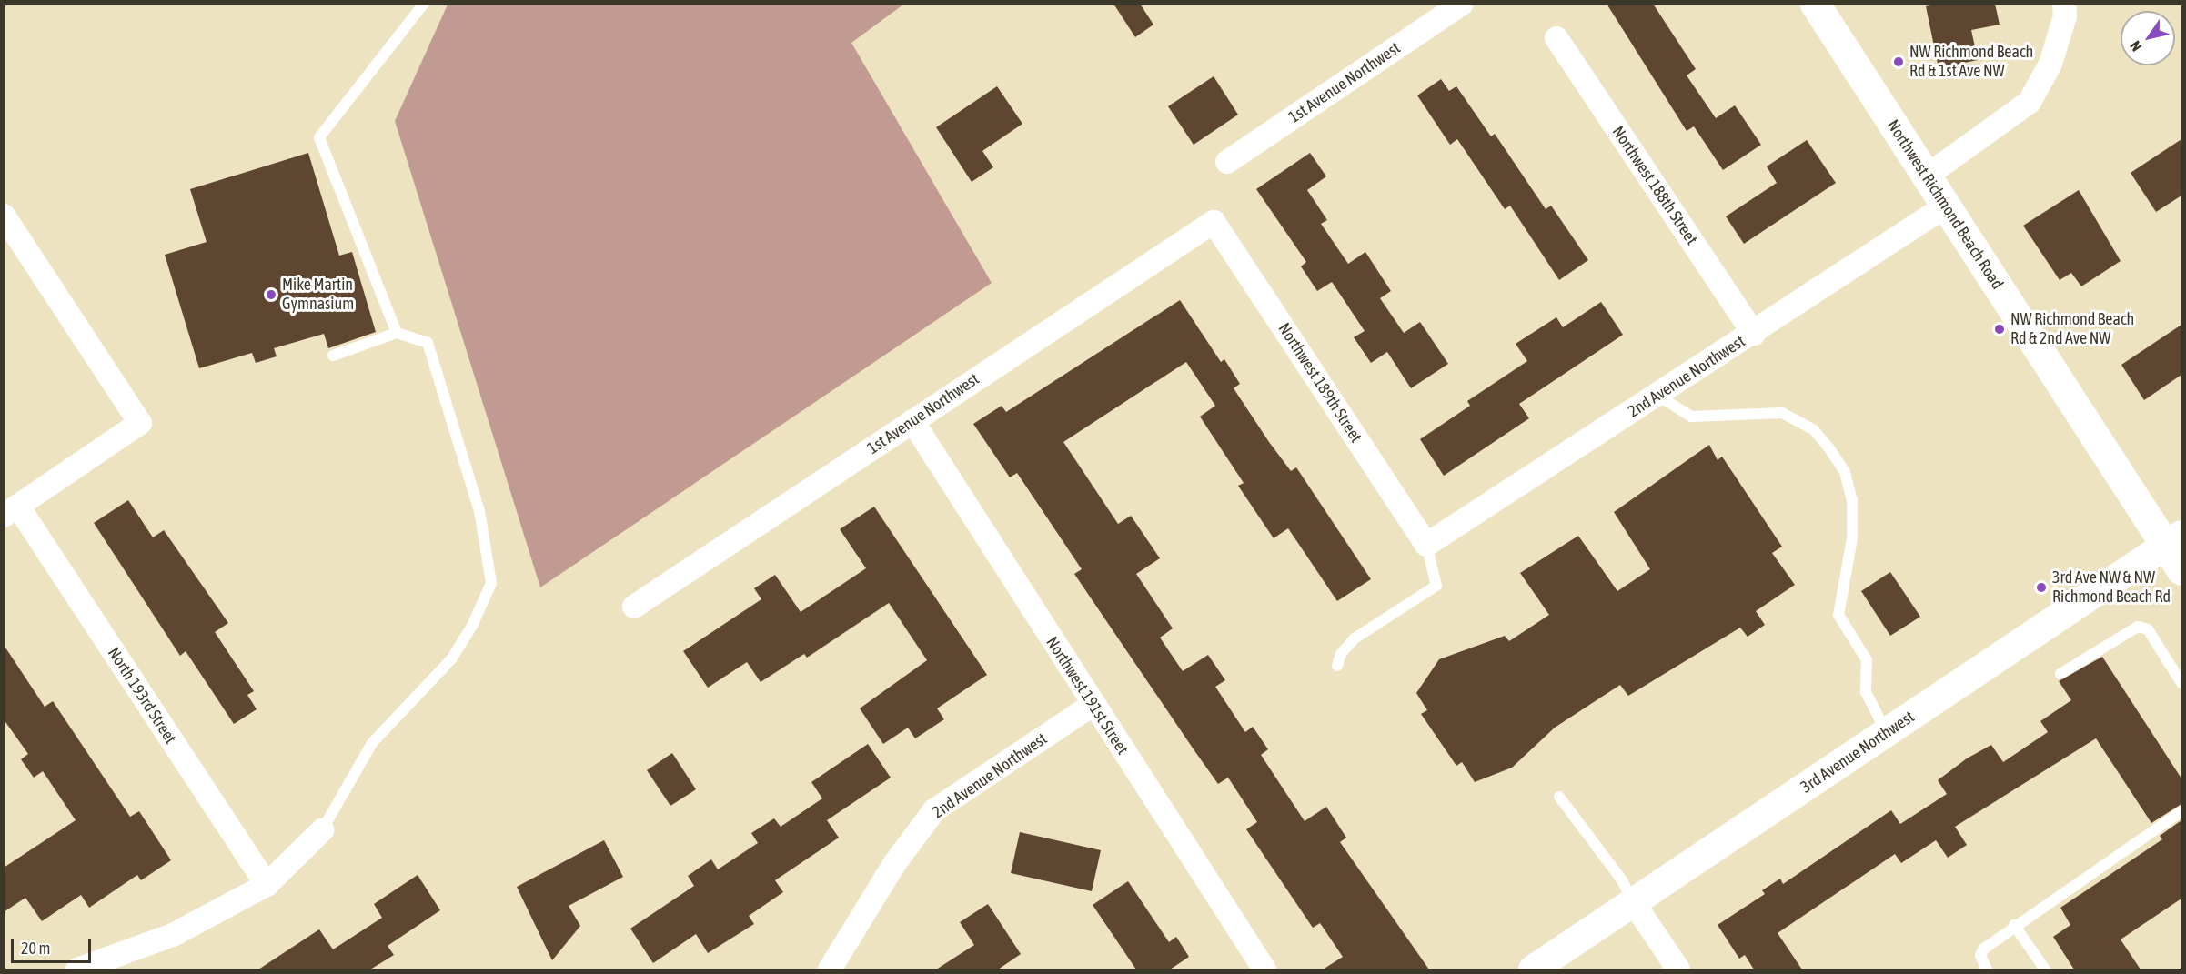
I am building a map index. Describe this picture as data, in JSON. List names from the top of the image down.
{
  "streets": {
    "main road": ["Northwest Richmond Beach Road"],
    "street": [
      "1st Avenue Northwest",
      "Northwest 188th Street",
      "2nd Avenue Northwest",
      "Northwest 189th Street",
      "North 193rd Street",
      "Northwest 191st Street",
      "3rd Avenue Northwest"
    ]
  },
  "crossings": [
    ["1st Avenue Northwest", "Northwest 189th Street"],
    ["1st Avenue Northwest", "Northwest 191st Street"],
    ["Northwest 188th Street", "2nd Avenue Northwest"],
    ["Northwest Richmond Beach Road", "2nd Avenue Northwest"],
    ["Northwest Richmond Beach Road", "3rd Avenue Northwest"],
    ["2nd Avenue Northwest", "Northwest 189th Street"],
    ["2nd Avenue Northwest", "Northwest 191st Street"]
  ],
  "places": [
    "NW Richmond Beach Rd & 1st Ave NW",
    "Mike Martin Gymnasium",
    "NW Richmond Beach Rd & 2nd Ave NW",
    "3rd Ave NW & NW Richmond Beach Rd"
  ],
  "scale_bar": "20 m",
  "north": "bottom left"
}
